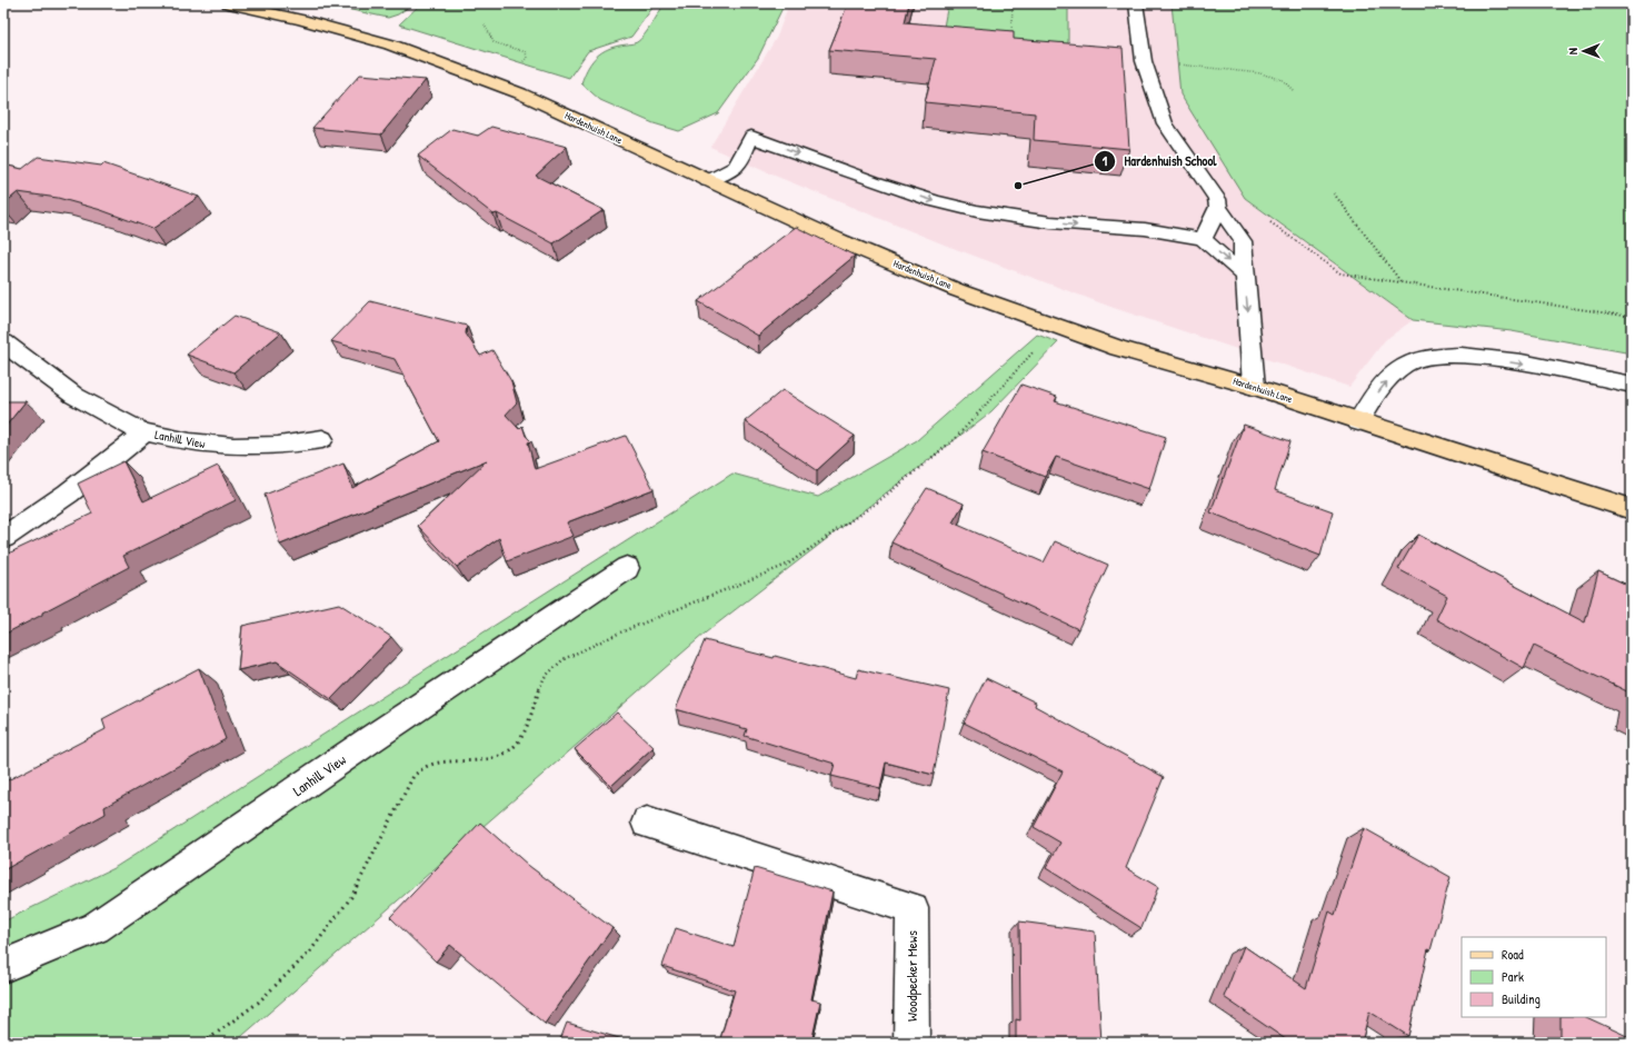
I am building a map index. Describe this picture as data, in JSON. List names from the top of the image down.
{
  "streets": {
    "main road": ["Hardenhuish Lane"],
    "street": ["Lanhill View", "Woodpecker Mews"]
  },
  "places": ["Hardenhuish School"],
  "legend": ["Road", "Park", "Building"],
  "north": "left"
}
